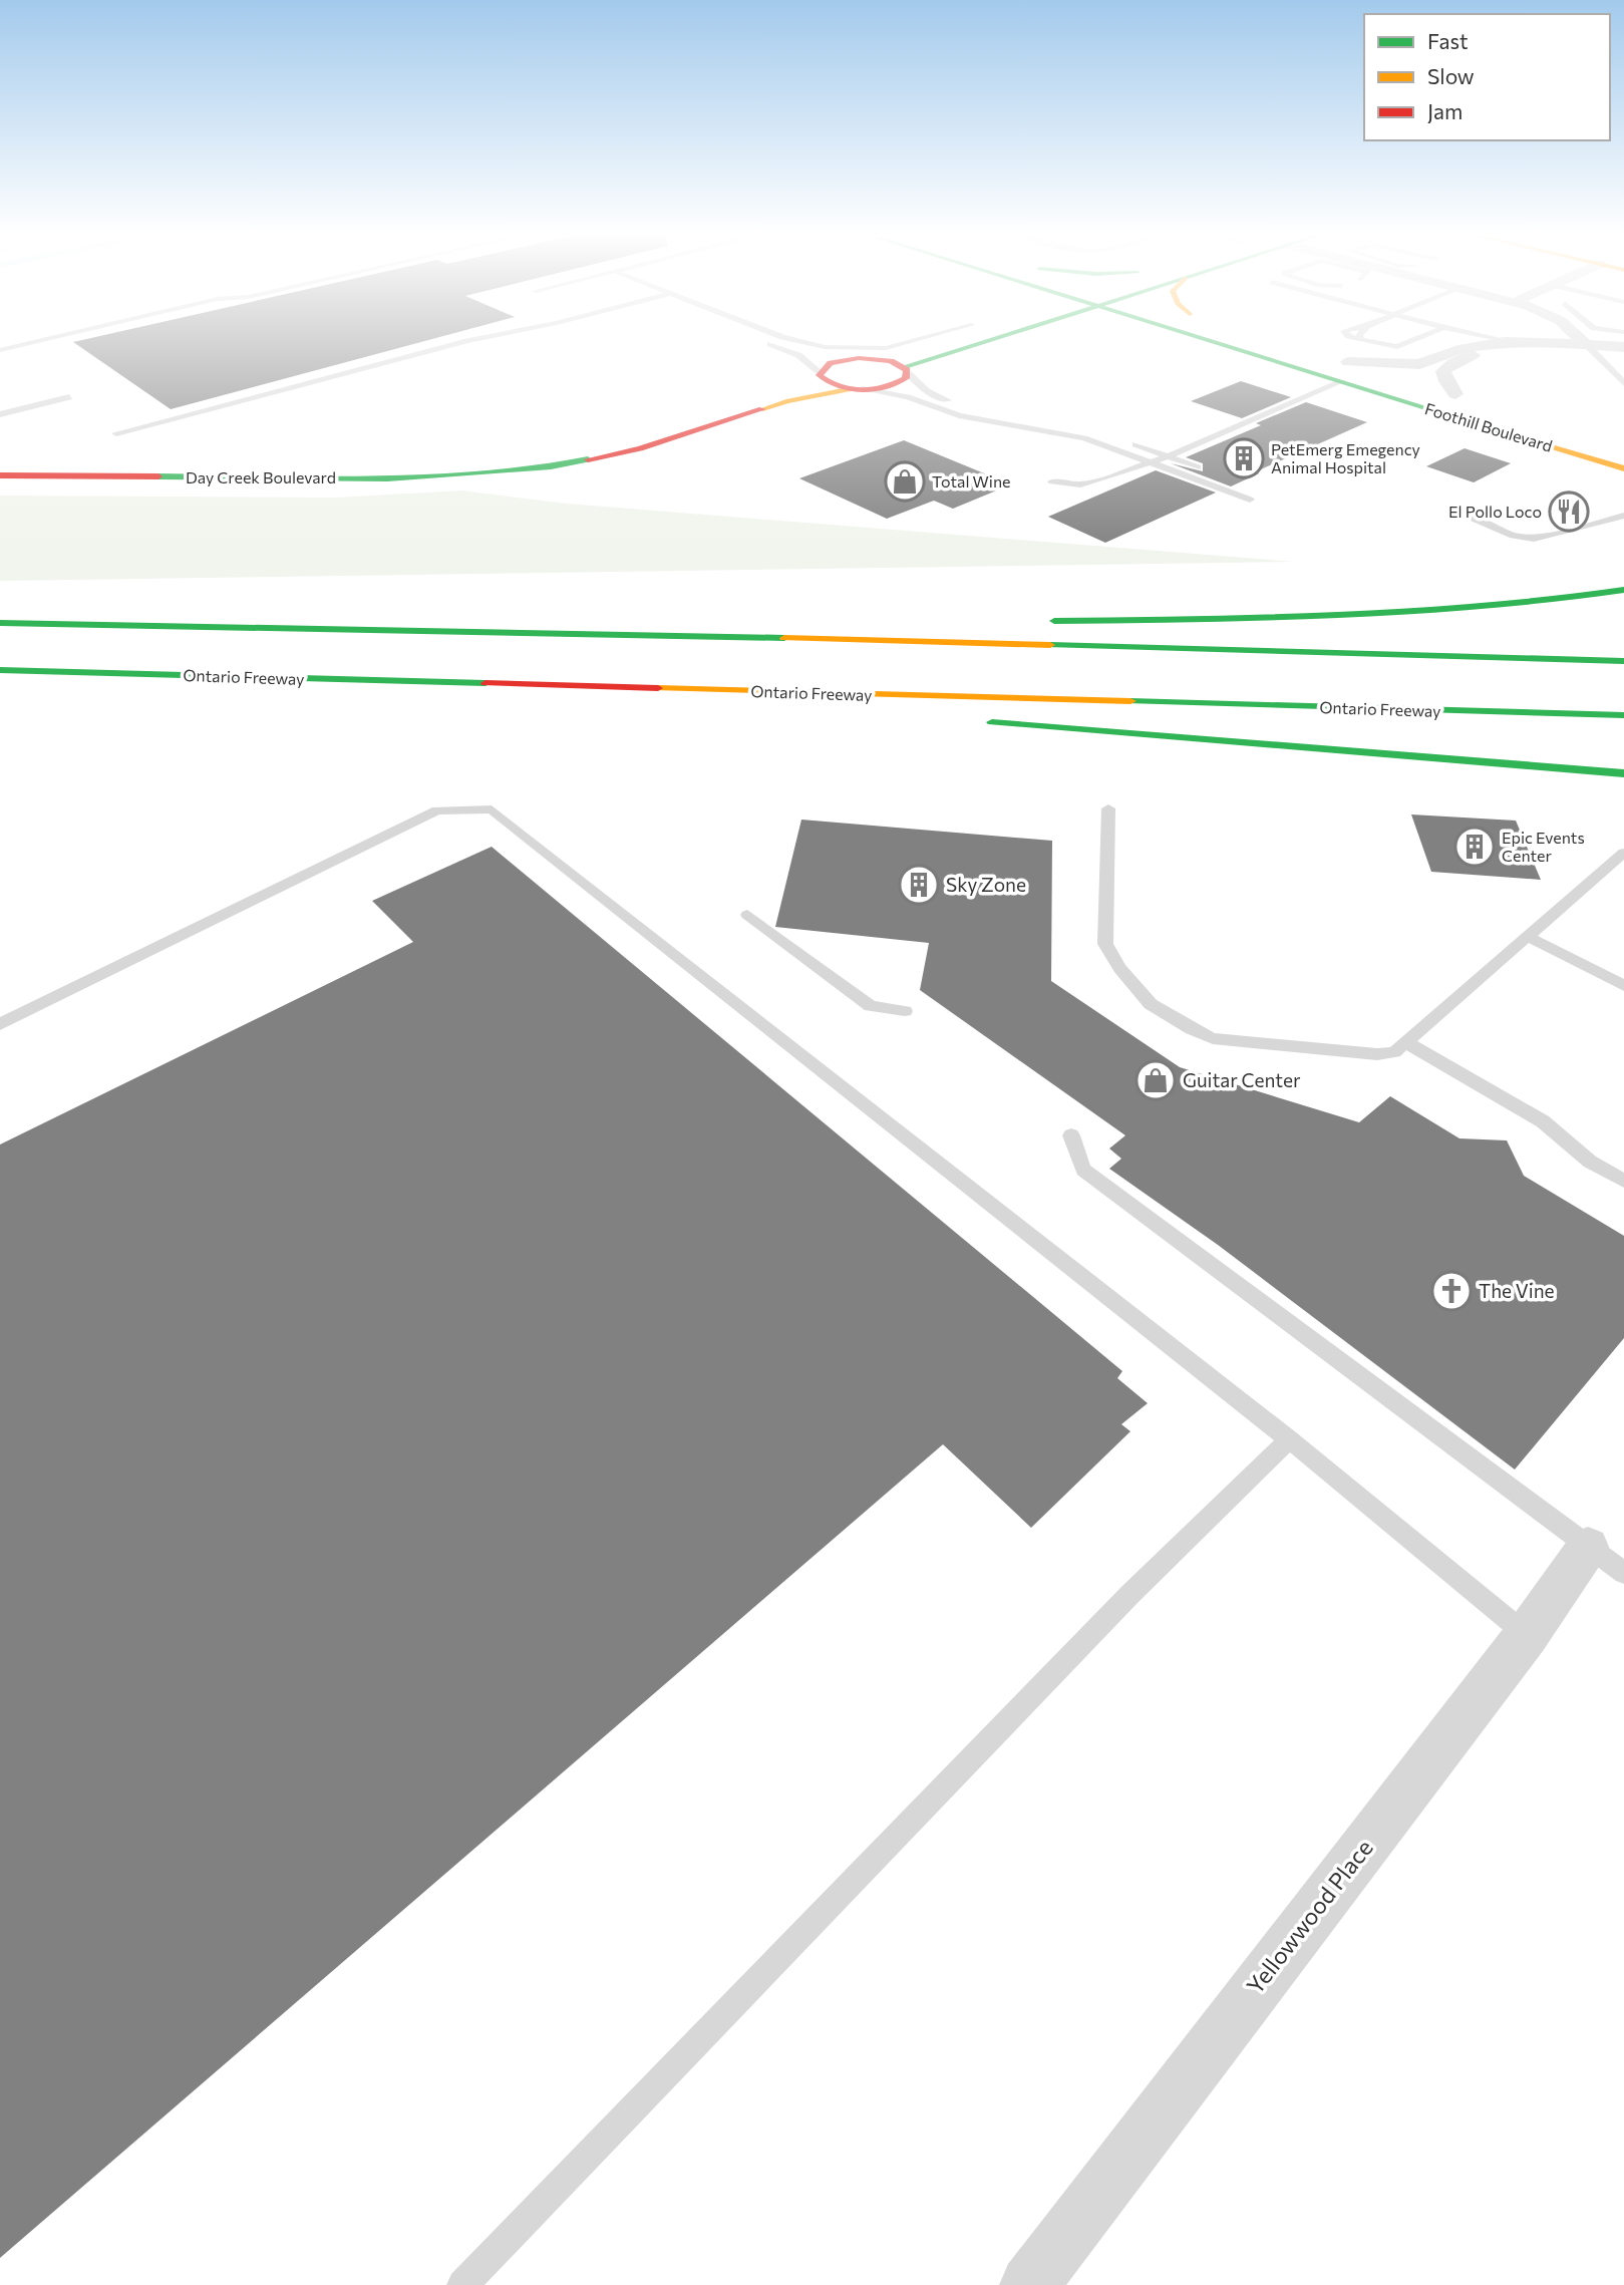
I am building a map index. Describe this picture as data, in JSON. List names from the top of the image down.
{
  "streets": {
    "main road": ["Foothill Boulevard", "Day Creek Boulevard", "Ontario Freeway"],
    "street": ["Yellowwood Place"]
  },
  "places": {
    "building": ["PetEmerg Emegency Animal Hospital", "Epic Events Center", "Sky Zone"],
    "shop": ["Total Wine", "Guitar Center"],
    "restaurant": ["El Pollo Loco"],
    "church": ["The Vine"]
  },
  "legend": ["Fast", "Slow", "Jam"]
}
